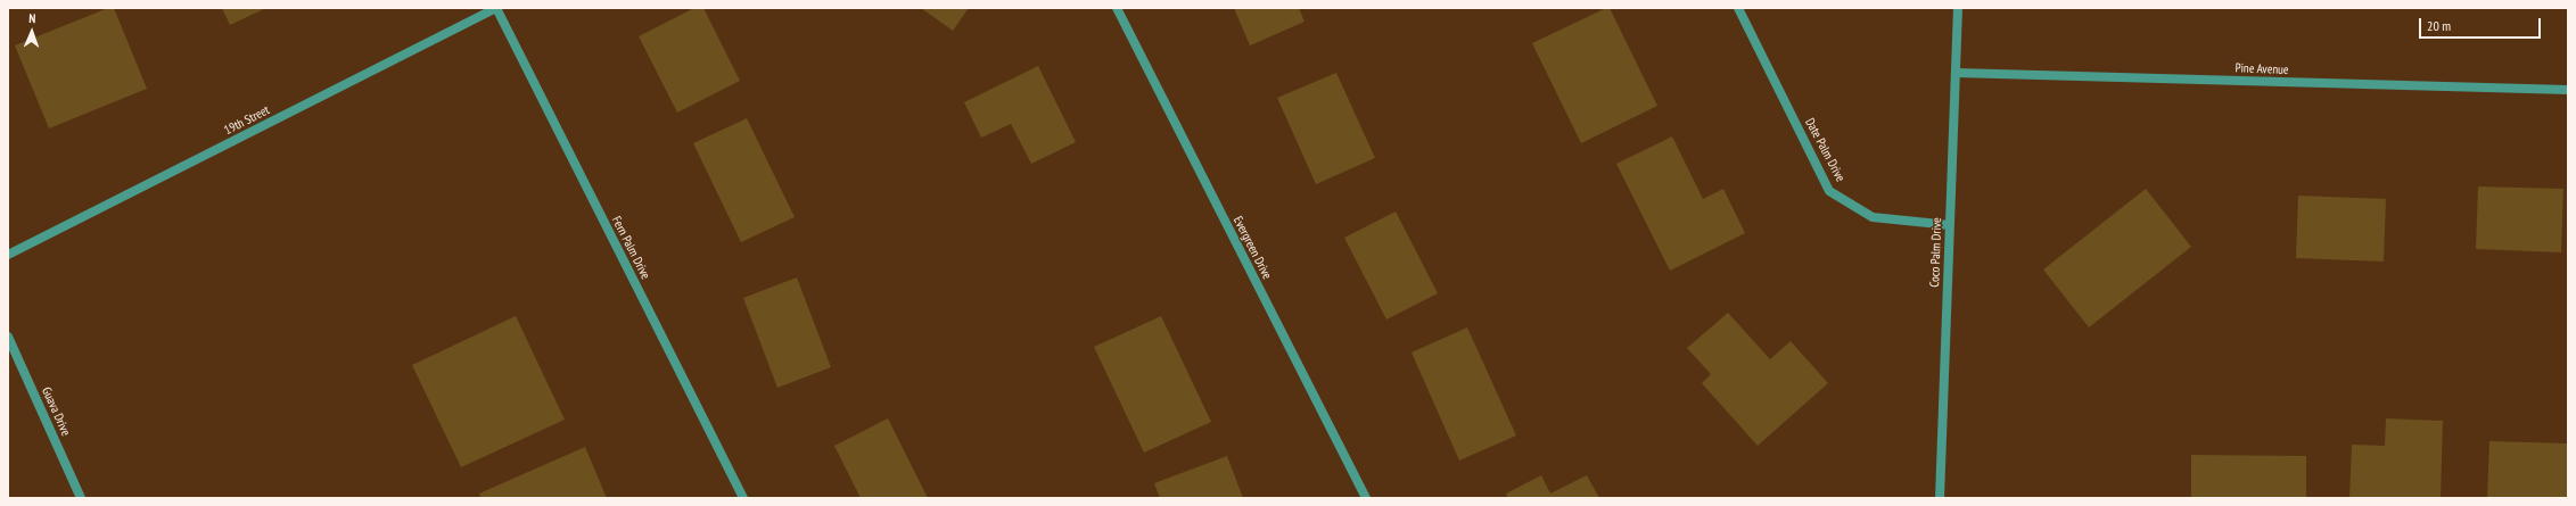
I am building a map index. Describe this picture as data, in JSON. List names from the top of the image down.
{
  "streets": {
    "street": [
      "Pine Avenue",
      "19th Street",
      "Date Palm Drive",
      "Fern Palm Drive",
      "Evergreen Drive",
      "Coco Palm Drive",
      "Guava Drive"
    ]
  },
  "crossings": [
    ["Pine Avenue", "Coco Palm Drive"],
    ["19th Street", "Fern Palm Drive"],
    ["Date Palm Drive", "Coco Palm Drive"]
  ],
  "scale_bar": "20 m",
  "north": "top"
}
